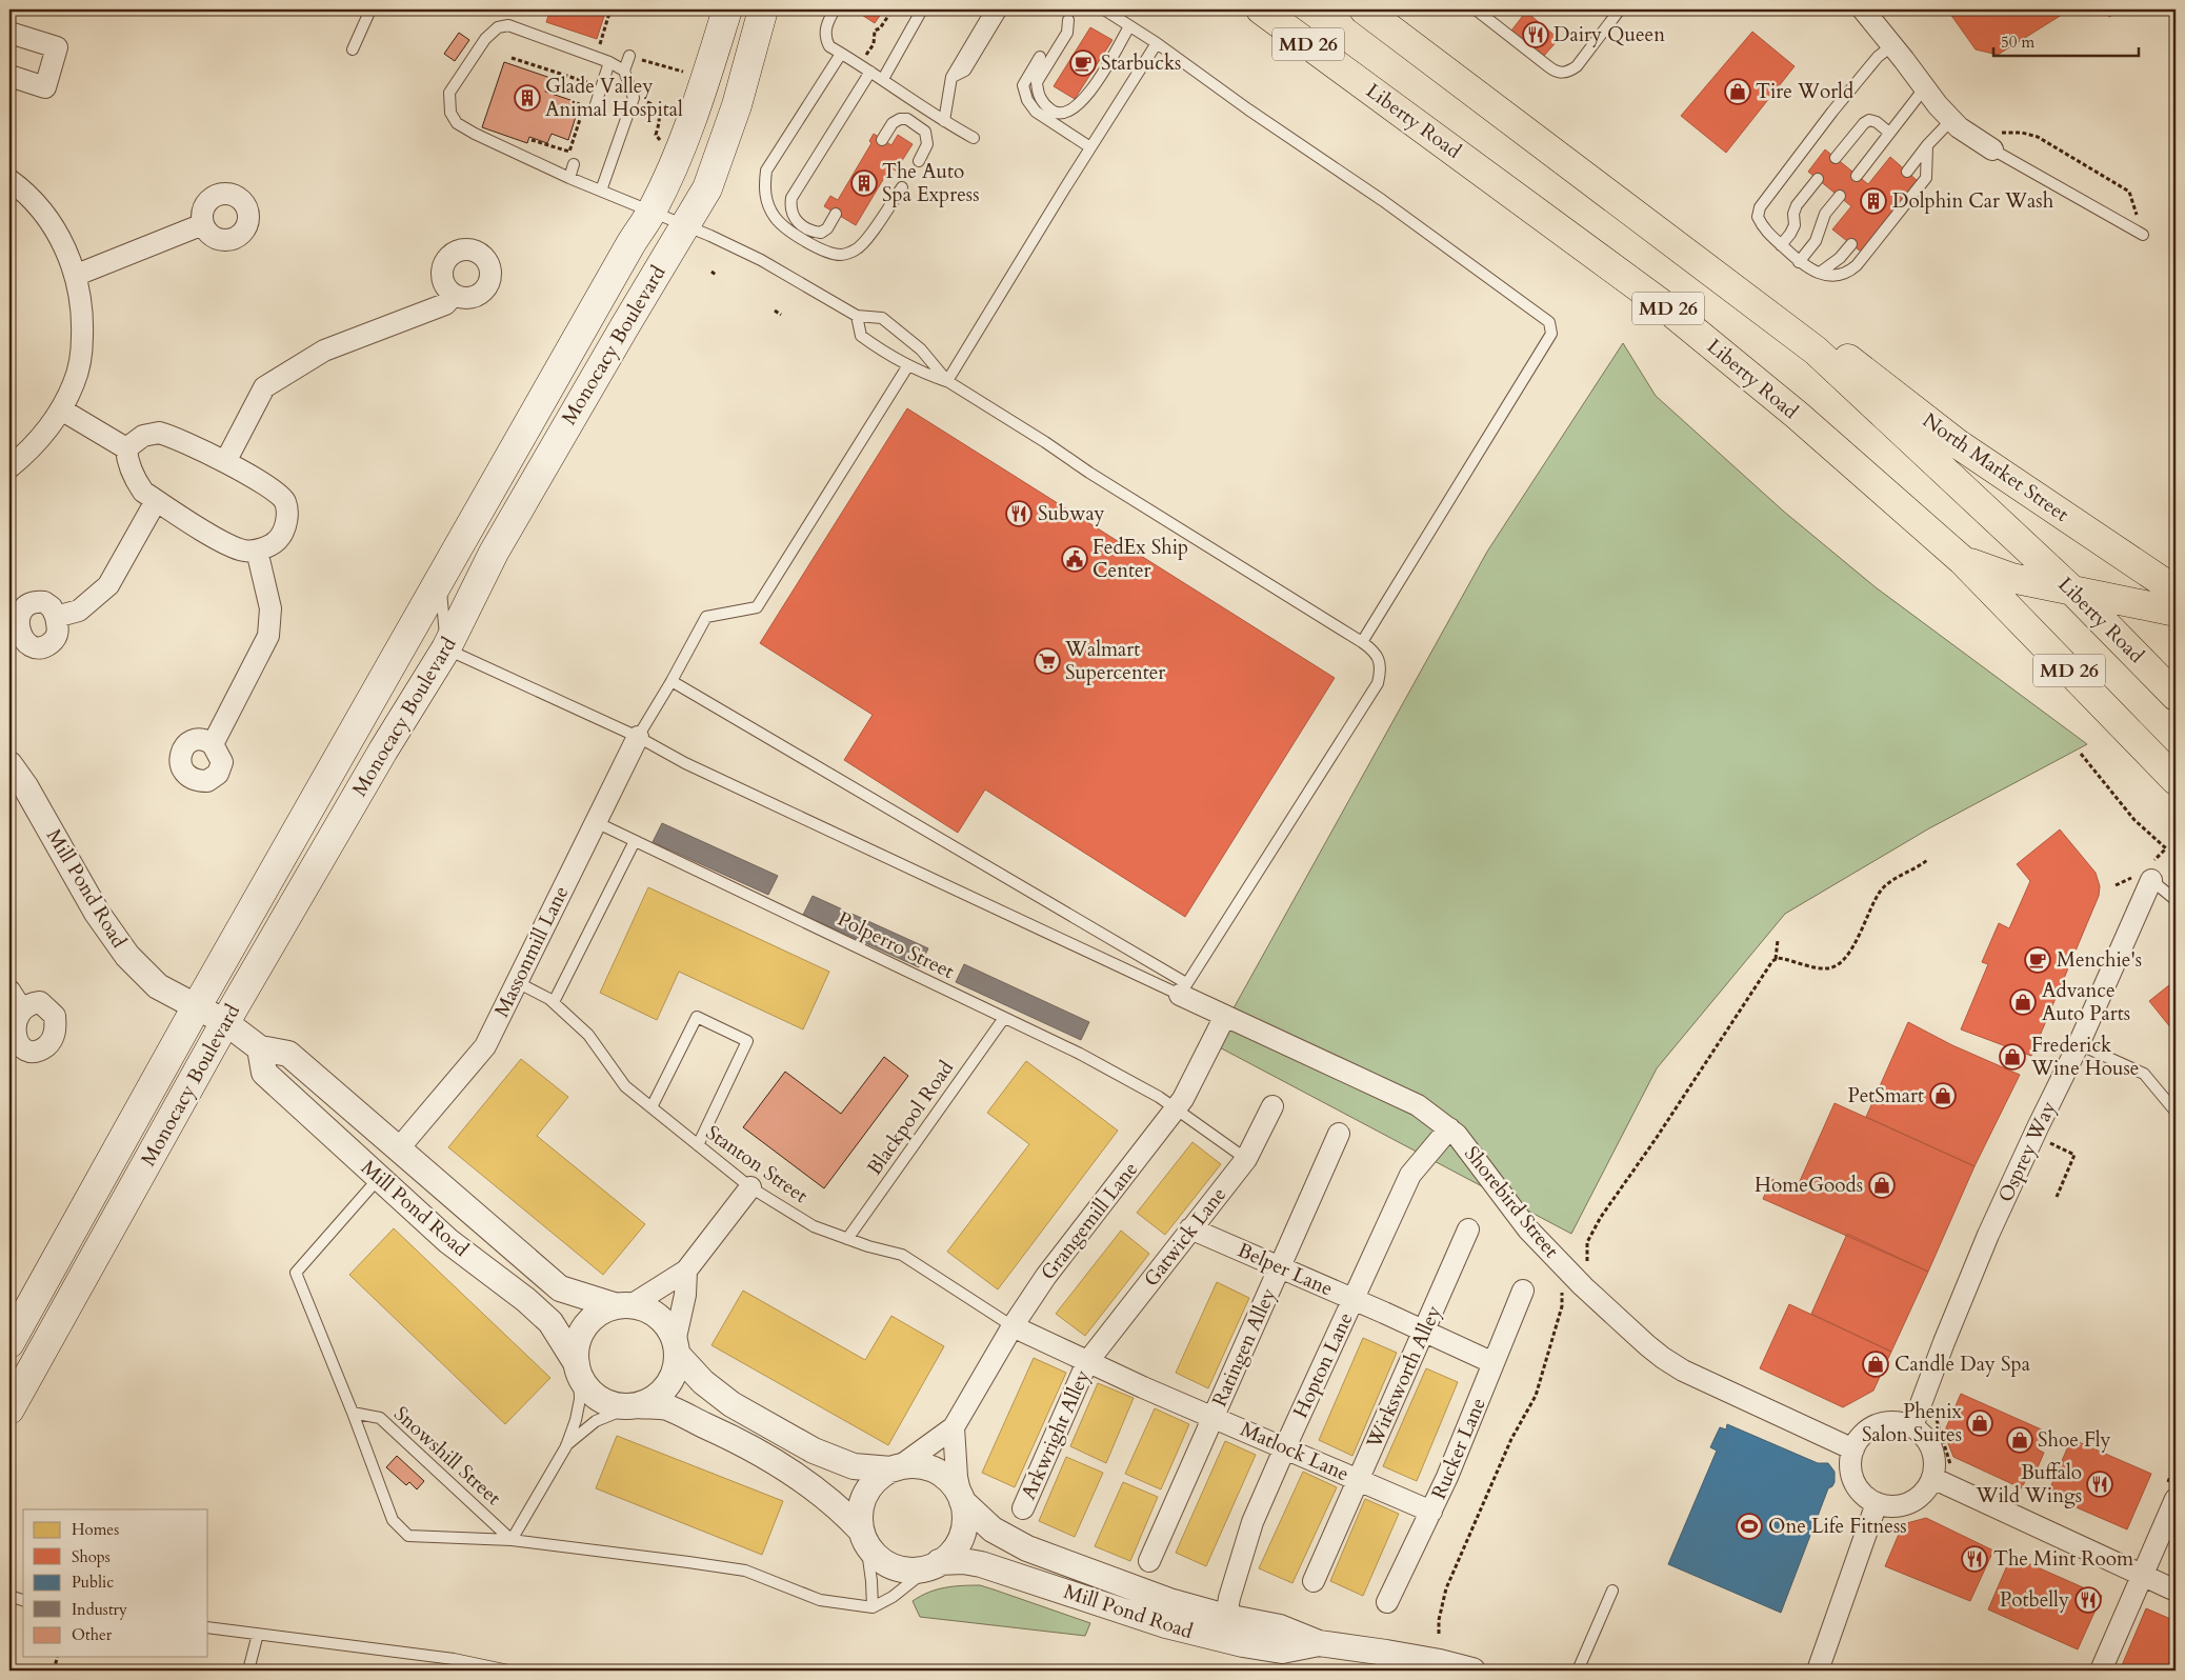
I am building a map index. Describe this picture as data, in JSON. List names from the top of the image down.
{
  "streets": {
    "main road": [
      "MD 26",
      "Liberty Road",
      "Monocacy Boulevard",
      "North Market Street"
    ],
    "street": [
      "Mill Pond Road",
      "Massonmill Lane",
      "Osprey Way",
      "Shorebird Street",
      "Grangemill Lane",
      "Gatwick Lane",
      "Belper Lane",
      "Ratingen Alley",
      "Hopton Lane",
      "Wirksworth Alley",
      "Arkwright Alley",
      "Rucker Lane",
      "Matlock Lane"
    ],
    "lane": [
      "Polperro Street",
      "Blackpool Road",
      "Stanton Street",
      "Snowshill Street"
    ]
  },
  "crossings": [
    ["Liberty Road", "North Market Street"],
    ["Monocacy Boulevard", "Mill Pond Road"],
    ["Mill Pond Road", "Massonmill Lane"],
    ["Mill Pond Road", "Hopton Lane"],
    ["Polperro Street", "Massonmill Lane"],
    ["Polperro Street", "Blackpool Road"],
    ["Polperro Street", "Grangemill Lane"],
    ["Polperro Street", "Gatwick Lane"],
    ["Massonmill Lane", "Stanton Street"],
    ["Blackpool Road", "Stanton Street"],
    ["Osprey Way", "Shorebird Street"],
    ["Stanton Street", "Grangemill Lane"],
    ["Stanton Street", "Matlock Lane"],
    ["Shorebird Street", "Grangemill Lane"],
    ["Shorebird Street", "Hopton Lane"],
    ["Grangemill Lane", "Matlock Lane"],
    ["Gatwick Lane", "Belper Lane"],
    ["Gatwick Lane", "Arkwright Alley"],
    ["Gatwick Lane", "Matlock Lane"],
    ["Belper Lane", "Ratingen Alley"],
    ["Belper Lane", "Hopton Lane"],
    ["Belper Lane", "Wirksworth Alley"],
    ["Belper Lane", "Rucker Lane"],
    ["Ratingen Alley", "Matlock Lane"],
    ["Hopton Lane", "Matlock Lane"],
    ["Wirksworth Alley", "Matlock Lane"],
    ["Arkwright Alley", "Matlock Lane"],
    ["Rucker Lane", "Matlock Lane"]
  ],
  "places": {
    "restaurant": [
      "Dairy Queen",
      "Subway",
      "Buffalo Wild Wings",
      "The Mint Room",
      "Potbelly"
    ],
    "cafe": ["Starbucks", "Menchie's"],
    "shop": [
      "Tire World",
      "Advance Auto Parts",
      "Frederick Wine House",
      "PetSmart",
      "HomeGoods",
      "Candle Day Spa",
      "Phenix Salon Suites",
      "Shoe Fly"
    ],
    "building": ["Glade Valley Animal Hospital", "The Auto Spa Express", "Dolphin Car Wash"],
    "public building": ["FedEx Ship Center"],
    "supermarket": ["Walmart Supercenter"],
    "sports": ["One Life Fitness"]
  },
  "legend": [
    "Homes",
    "Shops",
    "Public",
    "Industry",
    "Other"
  ],
  "scale_bar": "50 m"
}
